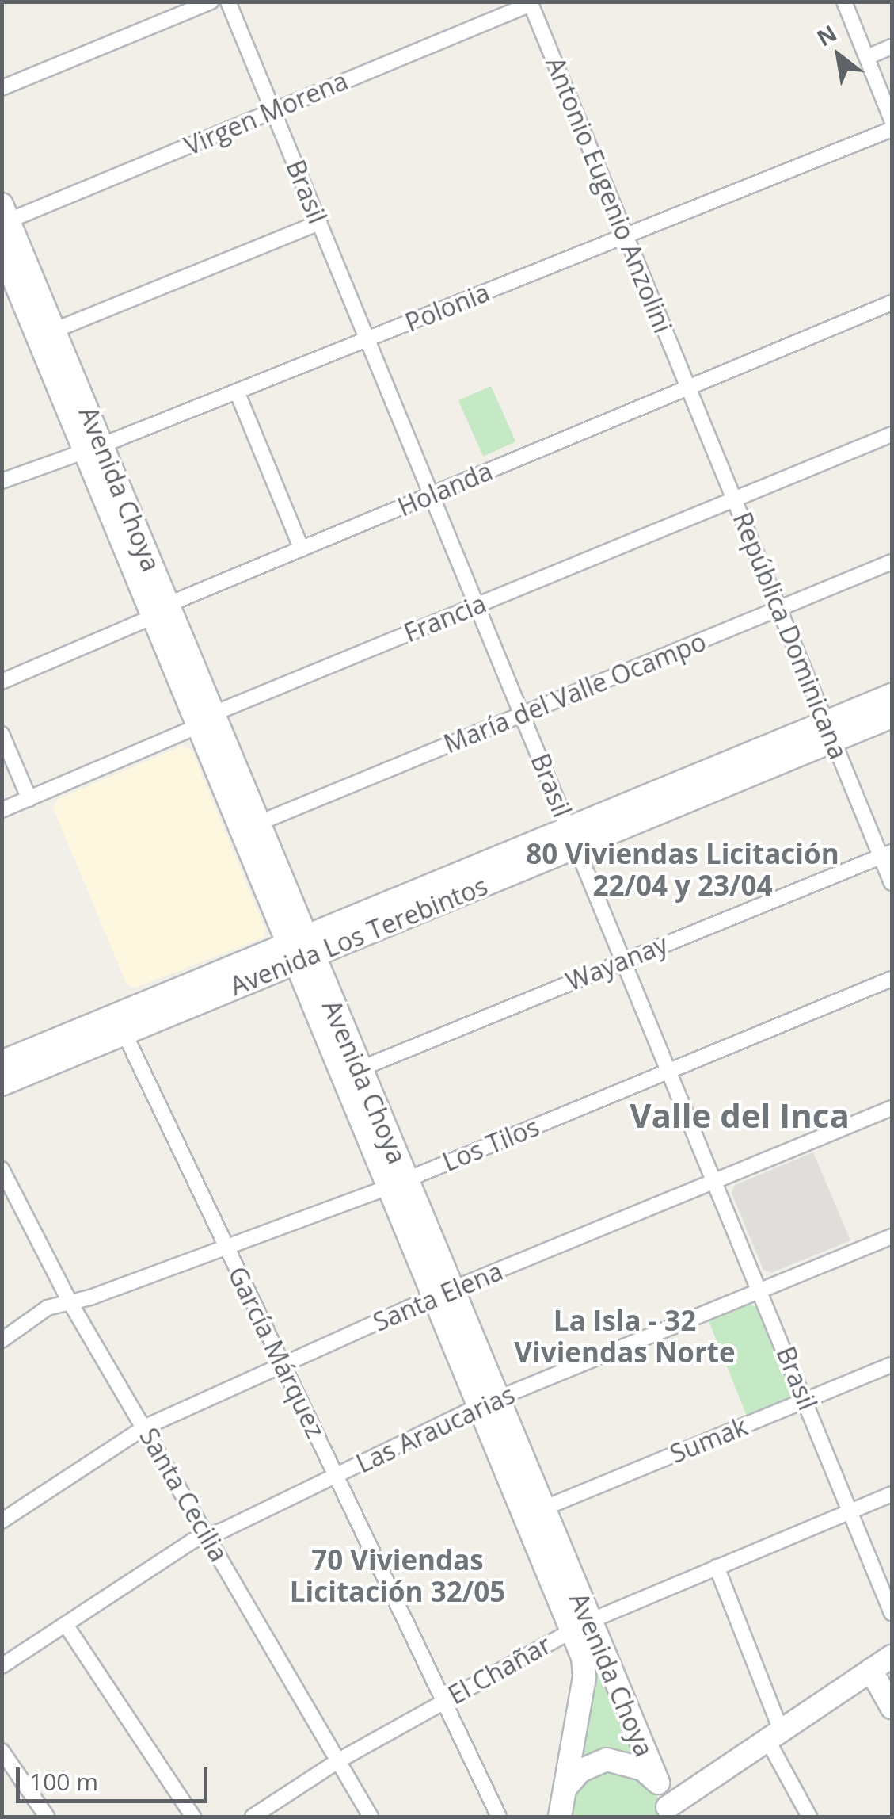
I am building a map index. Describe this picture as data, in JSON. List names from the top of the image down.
{
  "streets": {
    "main road": ["Avenida Choya", "Avenida Los Terebintos"],
    "street": [
      "Virgen Morena",
      "Brasil",
      "Antonio Eugenio Anzolini",
      "Polonia",
      "Holanda",
      "Francia",
      "República Dominicana",
      "María del Valle Ocampo",
      "Wayanay",
      "Los Tilos",
      "Santa Elena",
      "García Márquez",
      "Las Araucarias",
      "Sumak",
      "Santa Cecilia",
      "El Chañar"
    ]
  },
  "crossings": [
    ["Virgen Morena", "Brasil"],
    ["Virgen Morena", "Antonio Eugenio Anzolini"],
    ["Virgen Morena", "Avenida Choya"],
    ["Brasil", "Polonia"],
    ["Brasil", "Holanda"],
    ["Brasil", "Francia"],
    ["Brasil", "María del Valle Ocampo"],
    ["Brasil", "Avenida Los Terebintos"],
    ["Brasil", "Wayanay"],
    ["Brasil", "Los Tilos"],
    ["Brasil", "Santa Elena"],
    ["Brasil", "Las Araucarias"],
    ["Brasil", "Sumak"],
    ["Brasil", "El Chañar"],
    ["Antonio Eugenio Anzolini", "Polonia"],
    ["Antonio Eugenio Anzolini", "Holanda"],
    ["Antonio Eugenio Anzolini", "República Dominicana"],
    ["Polonia", "Avenida Choya"],
    ["Avenida Choya", "Holanda"],
    ["Avenida Choya", "Francia"],
    ["Avenida Choya", "María del Valle Ocampo"],
    ["Avenida Choya", "Avenida Los Terebintos"],
    ["Avenida Choya", "Wayanay"],
    ["Avenida Choya", "Los Tilos"],
    ["Avenida Choya", "Santa Elena"],
    ["Avenida Choya", "Las Araucarias"],
    ["Avenida Choya", "Sumak"],
    ["Avenida Choya", "El Chañar"],
    ["Holanda", "República Dominicana"],
    ["Francia", "República Dominicana"],
    ["República Dominicana", "María del Valle Ocampo"],
    ["República Dominicana", "Avenida Los Terebintos"],
    ["República Dominicana", "Wayanay"],
    ["Avenida Los Terebintos", "García Márquez"],
    ["Los Tilos", "García Márquez"],
    ["Los Tilos", "Santa Cecilia"],
    ["Santa Elena", "García Márquez"],
    ["Santa Elena", "Santa Cecilia"],
    ["García Márquez", "Las Araucarias"],
    ["García Márquez", "El Chañar"],
    ["Las Araucarias", "Santa Cecilia"],
    ["Santa Cecilia", "El Chañar"]
  ],
  "districts": [
    "80 Viviendas Licitación 22/04 y 23/04",
    "Valle del Inca",
    "La Isla - 32 Viviendas Norte",
    "70 Viviendas Licitación 32/05"
  ],
  "scale_bar": "100 m",
  "north": "top left"
}
